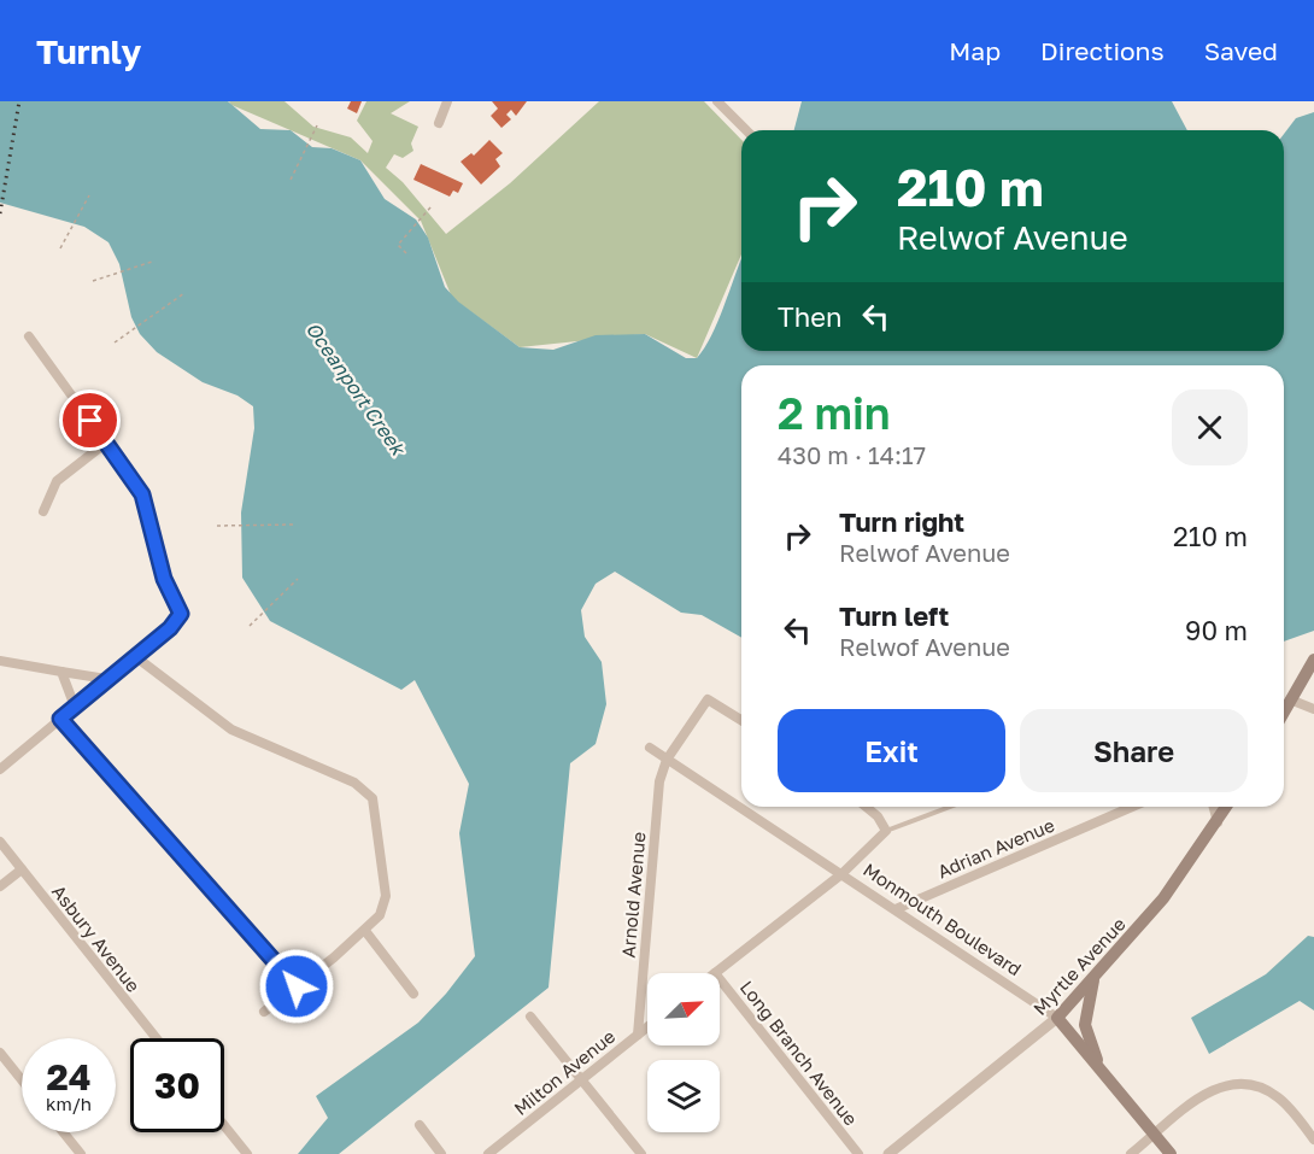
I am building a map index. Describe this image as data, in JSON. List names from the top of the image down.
{
  "streets": {
    "main road": ["Monmouth Boulevard", "Myrtle Avenue"],
    "street": [
      "Adrian Avenue",
      "Arnold Avenue",
      "Asbury Avenue",
      "Long Branch Avenue",
      "Milton Avenue"
    ]
  },
  "crossings": [
    ["Adrian Avenue", "Monmouth Boulevard"],
    ["Arnold Avenue", "Monmouth Boulevard"],
    ["Arnold Avenue", "Milton Avenue"],
    ["Monmouth Boulevard", "Myrtle Avenue"]
  ],
  "water": ["Oceanport Creek"],
  "north": "top right",
  "page": {
    "header": "Turnly",
    "nav": ["Map", "Directions", "Saved"],
    "turn": ["210 m", "Relwof Avenue"],
    "then": "Then",
    "heading": ["2 min", "430 m · 14:17"],
    "list": [
      {
        "name": "Turn right",
        "note": "Relwof Avenue",
        "value": "210 m"
      },
      {
        "name": "Turn left",
        "note": "Relwof Avenue",
        "value": "90 m"
      }
    ],
    "buttons": ["Exit", "Share"],
    "speed": "24 km/h",
    "limit": "30"
  }
}
